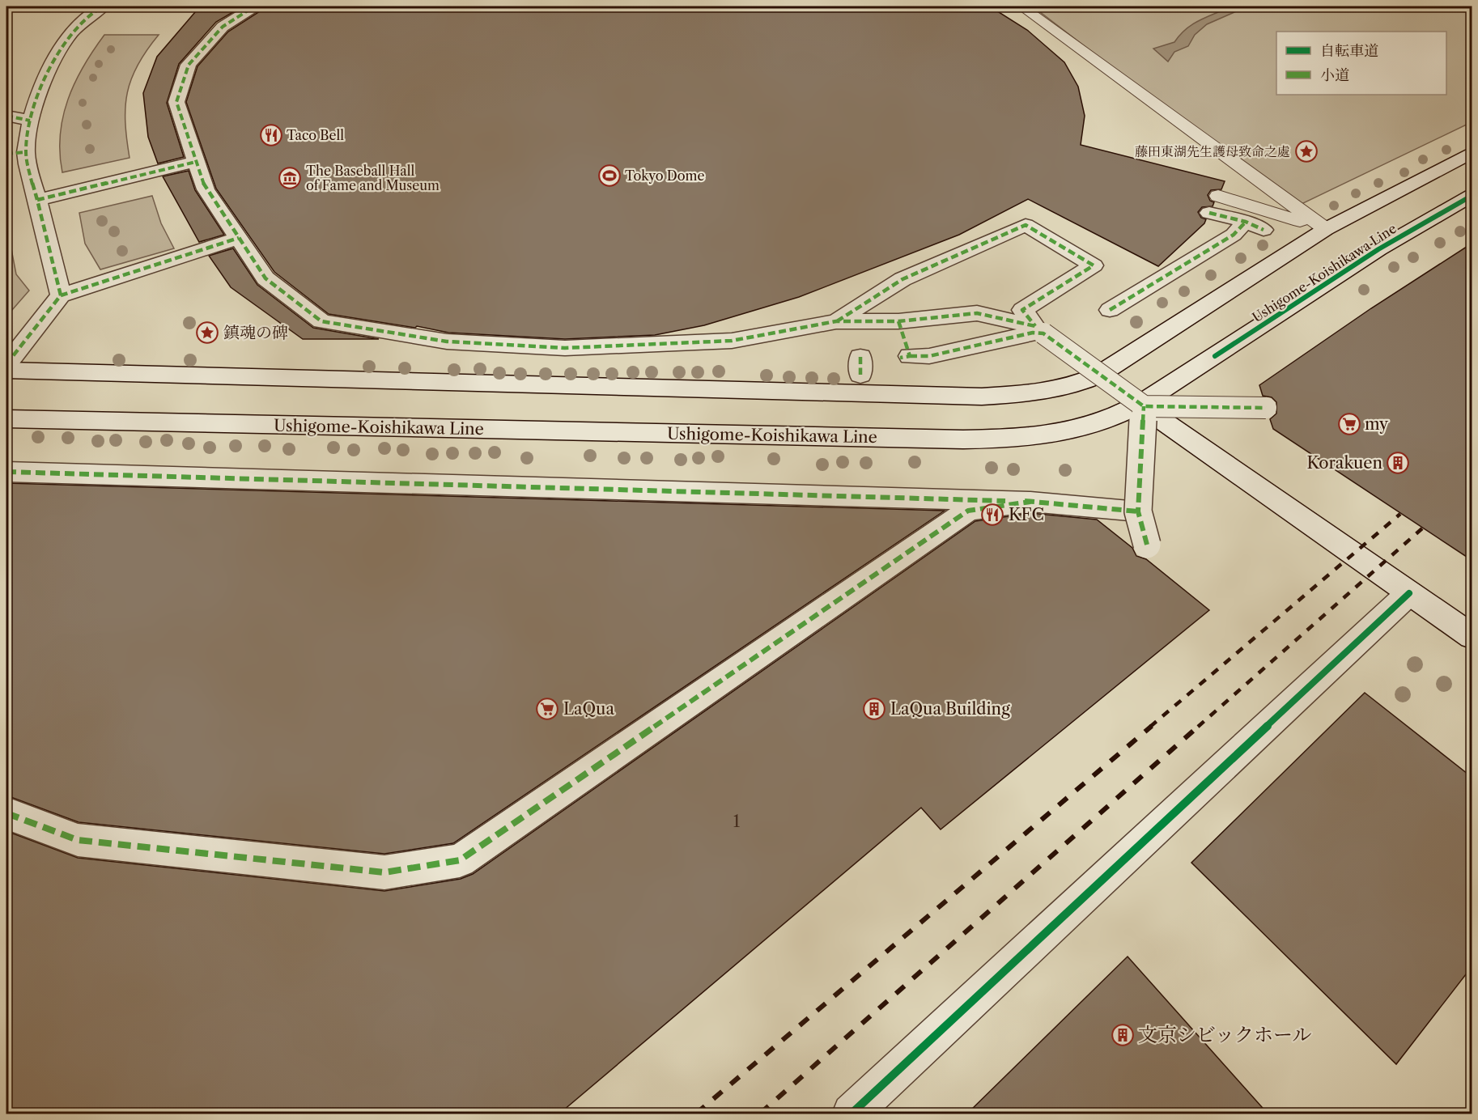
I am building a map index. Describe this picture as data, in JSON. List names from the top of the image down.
{
  "streets": {
    "street": ["Ushigome-Koishikawa Line"]
  },
  "places": {
    "restaurant": ["Taco Bell", "KFC"],
    "place": ["藤田東湖先生護母致命之處", "鎮魂の碑"],
    "sports": ["Tokyo Dome"],
    "museum": ["The Baseball Hall of Fame and Museum"],
    "supermarket": ["my", "LaQua"],
    "building": ["Korakuen", "LaQua Building", "文京シビックホール"]
  },
  "house_numbers": ["1"],
  "legend": ["自転車道", "小道"]
}
